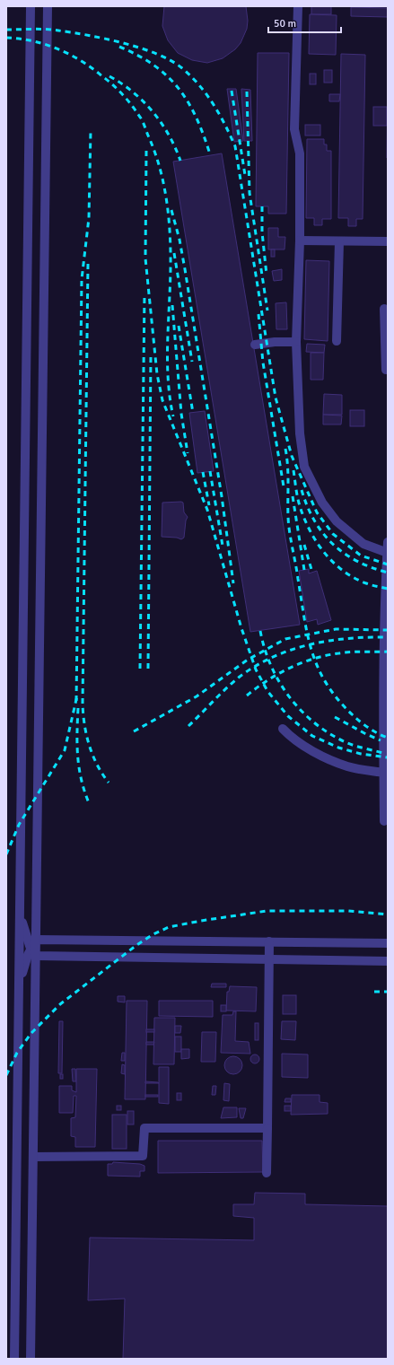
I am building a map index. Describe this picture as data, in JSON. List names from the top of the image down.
{
  "scale_bar": "50 m"
}
